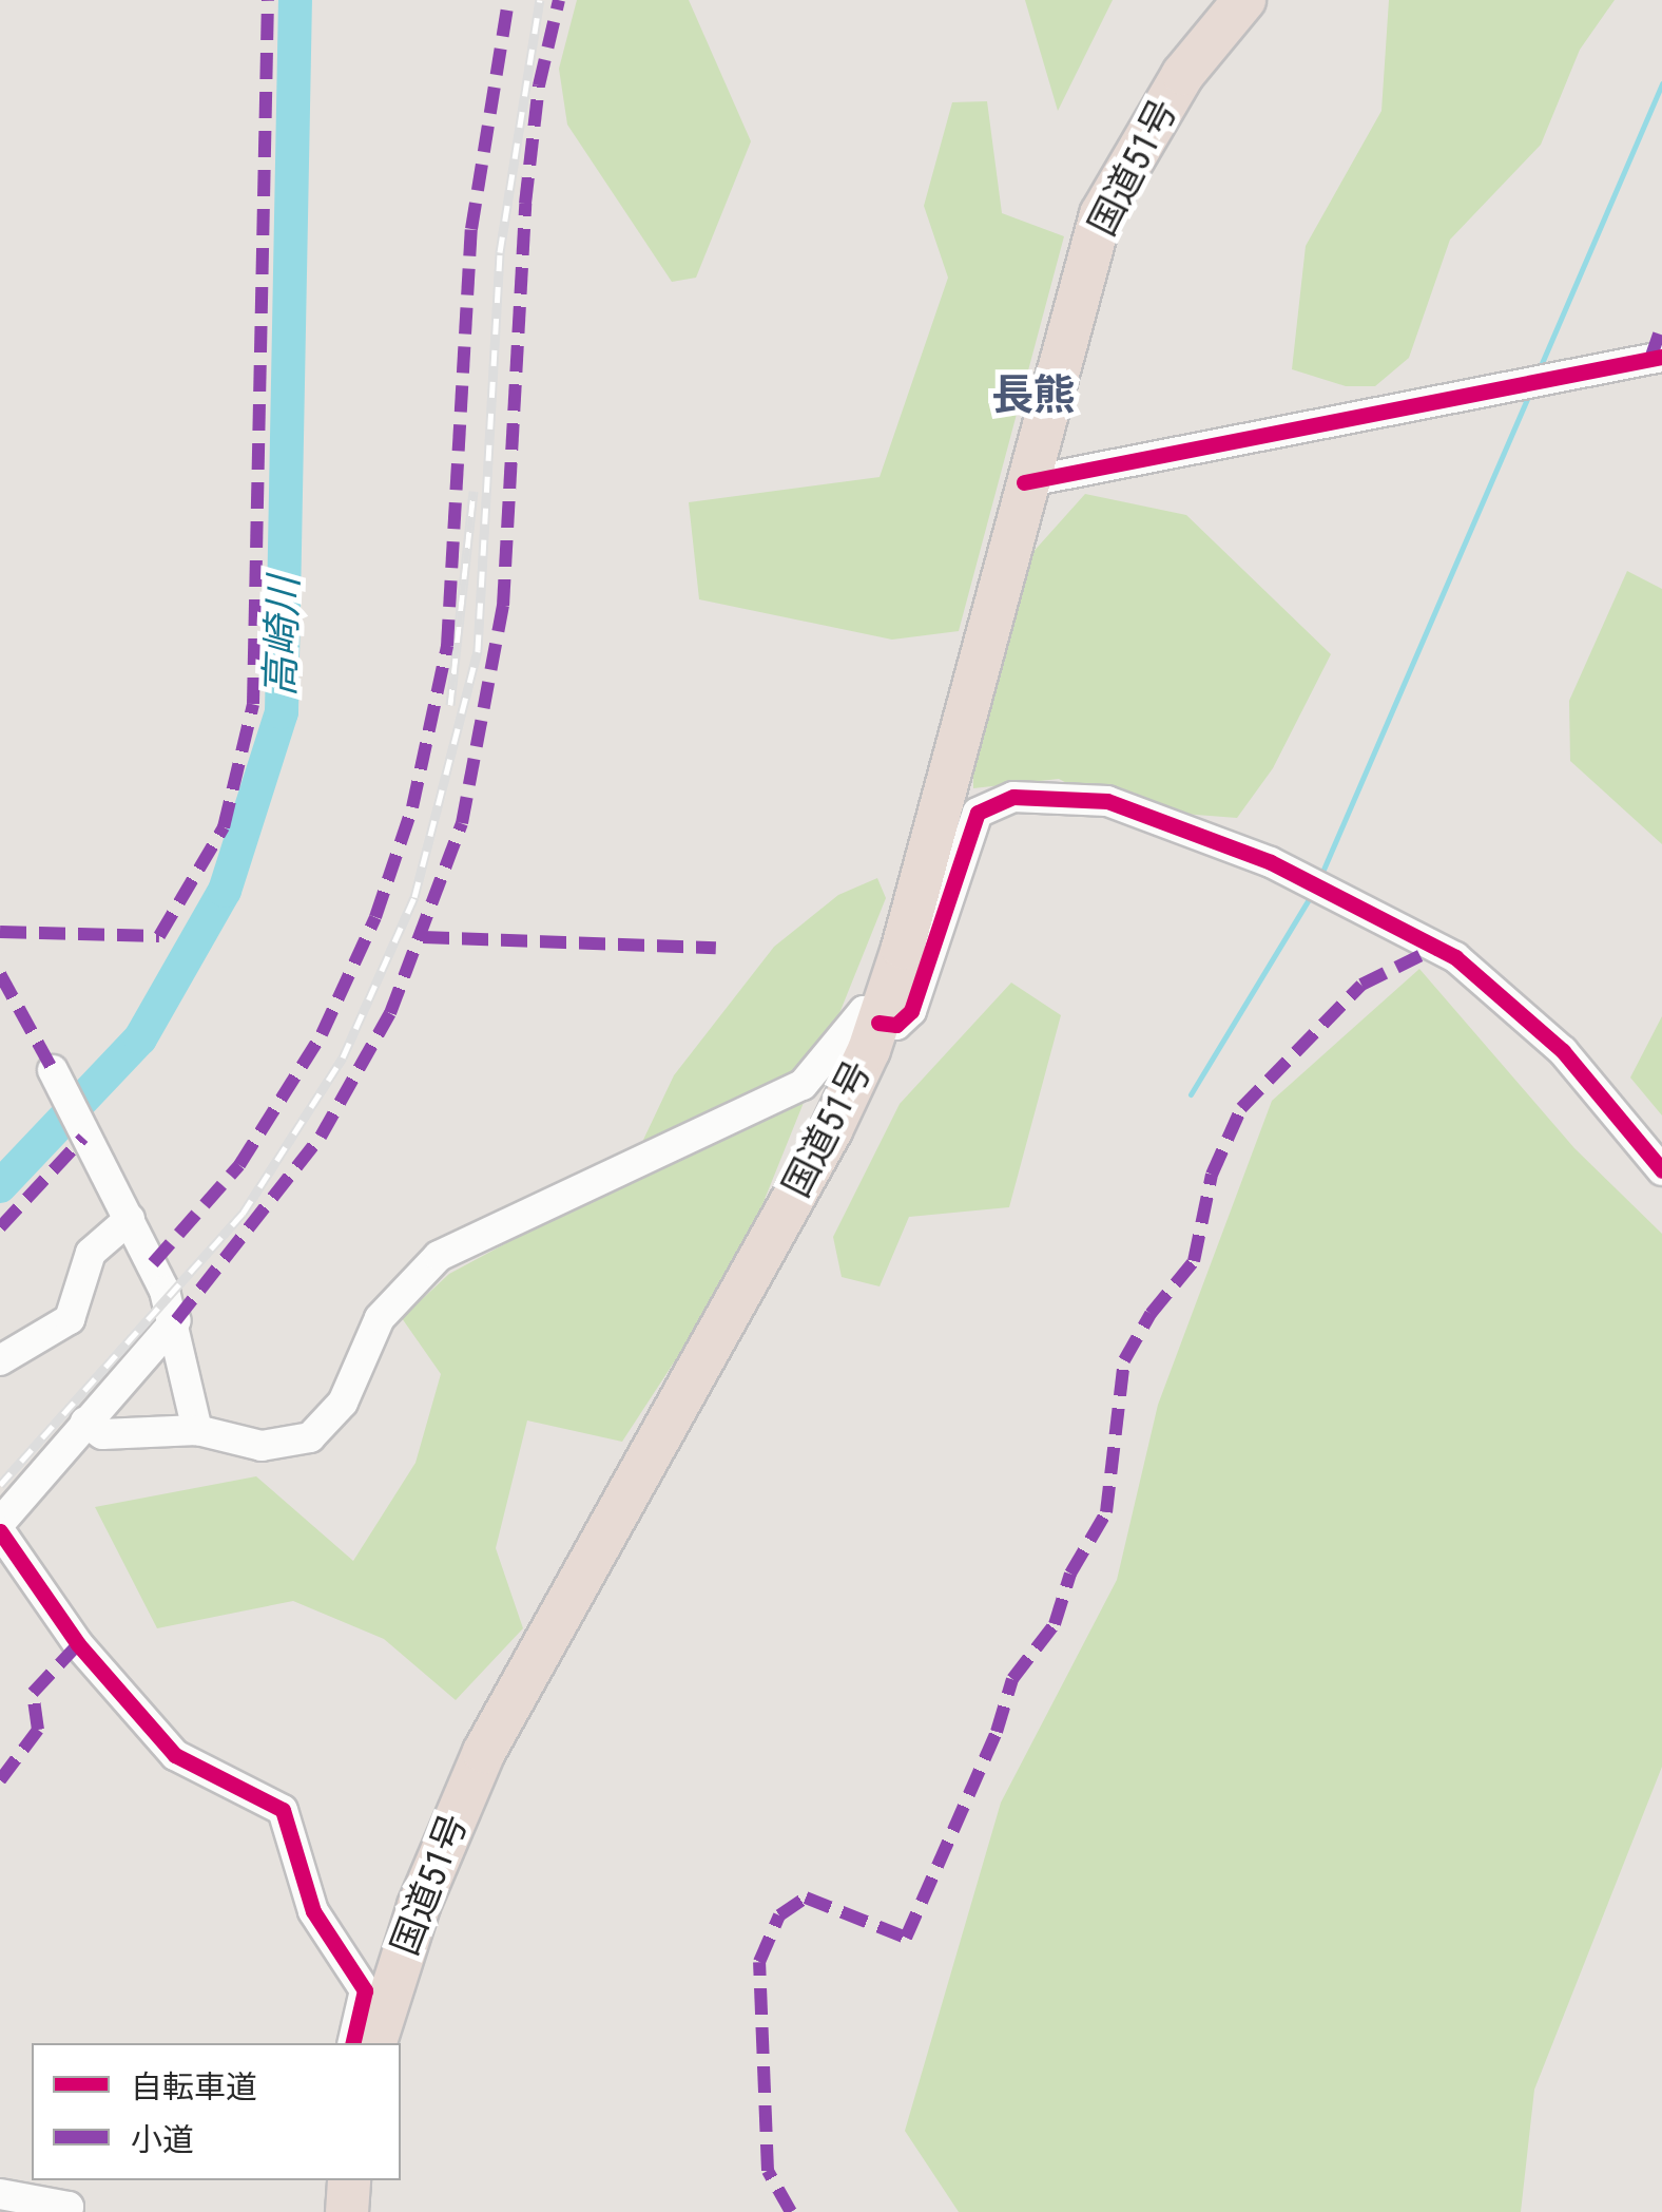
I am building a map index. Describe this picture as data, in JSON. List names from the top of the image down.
{
  "streets": {
    "highway": ["国道51号"]
  },
  "districts": ["長熊"],
  "water": ["高崎川"],
  "legend": ["自転車道", "小道"]
}
